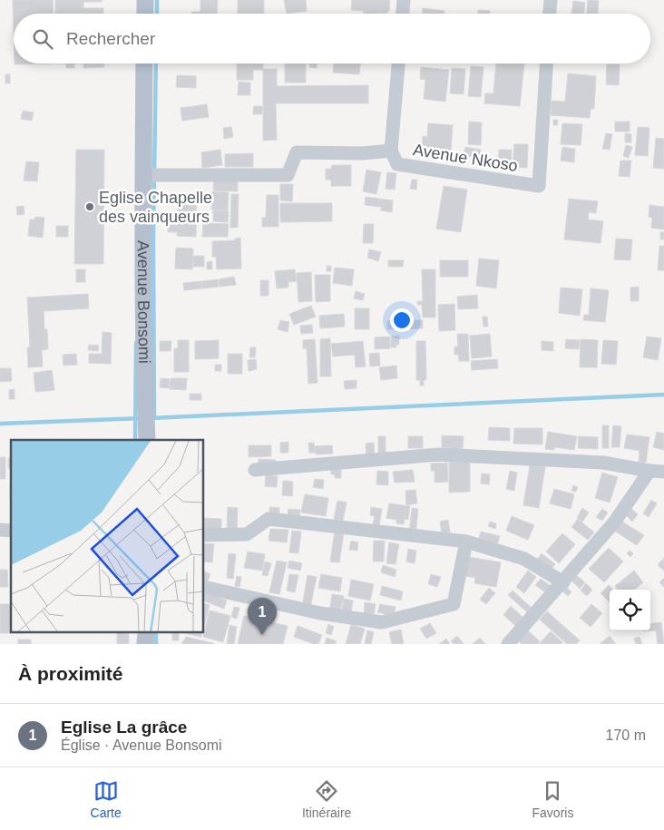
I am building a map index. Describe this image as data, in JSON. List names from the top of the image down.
{
  "streets": {
    "main road": ["Avenue Bonsomi"],
    "street": ["Avenue Nkoso"]
  },
  "crossings": [
    ["Avenue Nkoso", "Avenue Bonsomi"]
  ],
  "places": ["Eglise Chapelle des vainqueurs"],
  "page": {
    "search": "Rechercher",
    "pins": "1",
    "heading": "À proximité",
    "list": [
      {
        "mark": "1",
        "name": "Eglise La grâce",
        "note": "Église · Avenue Bonsomi",
        "value": "170 m"
      }
    ],
    "nav": ["Carte", "Itinéraire", "Favoris"]
  }
}
